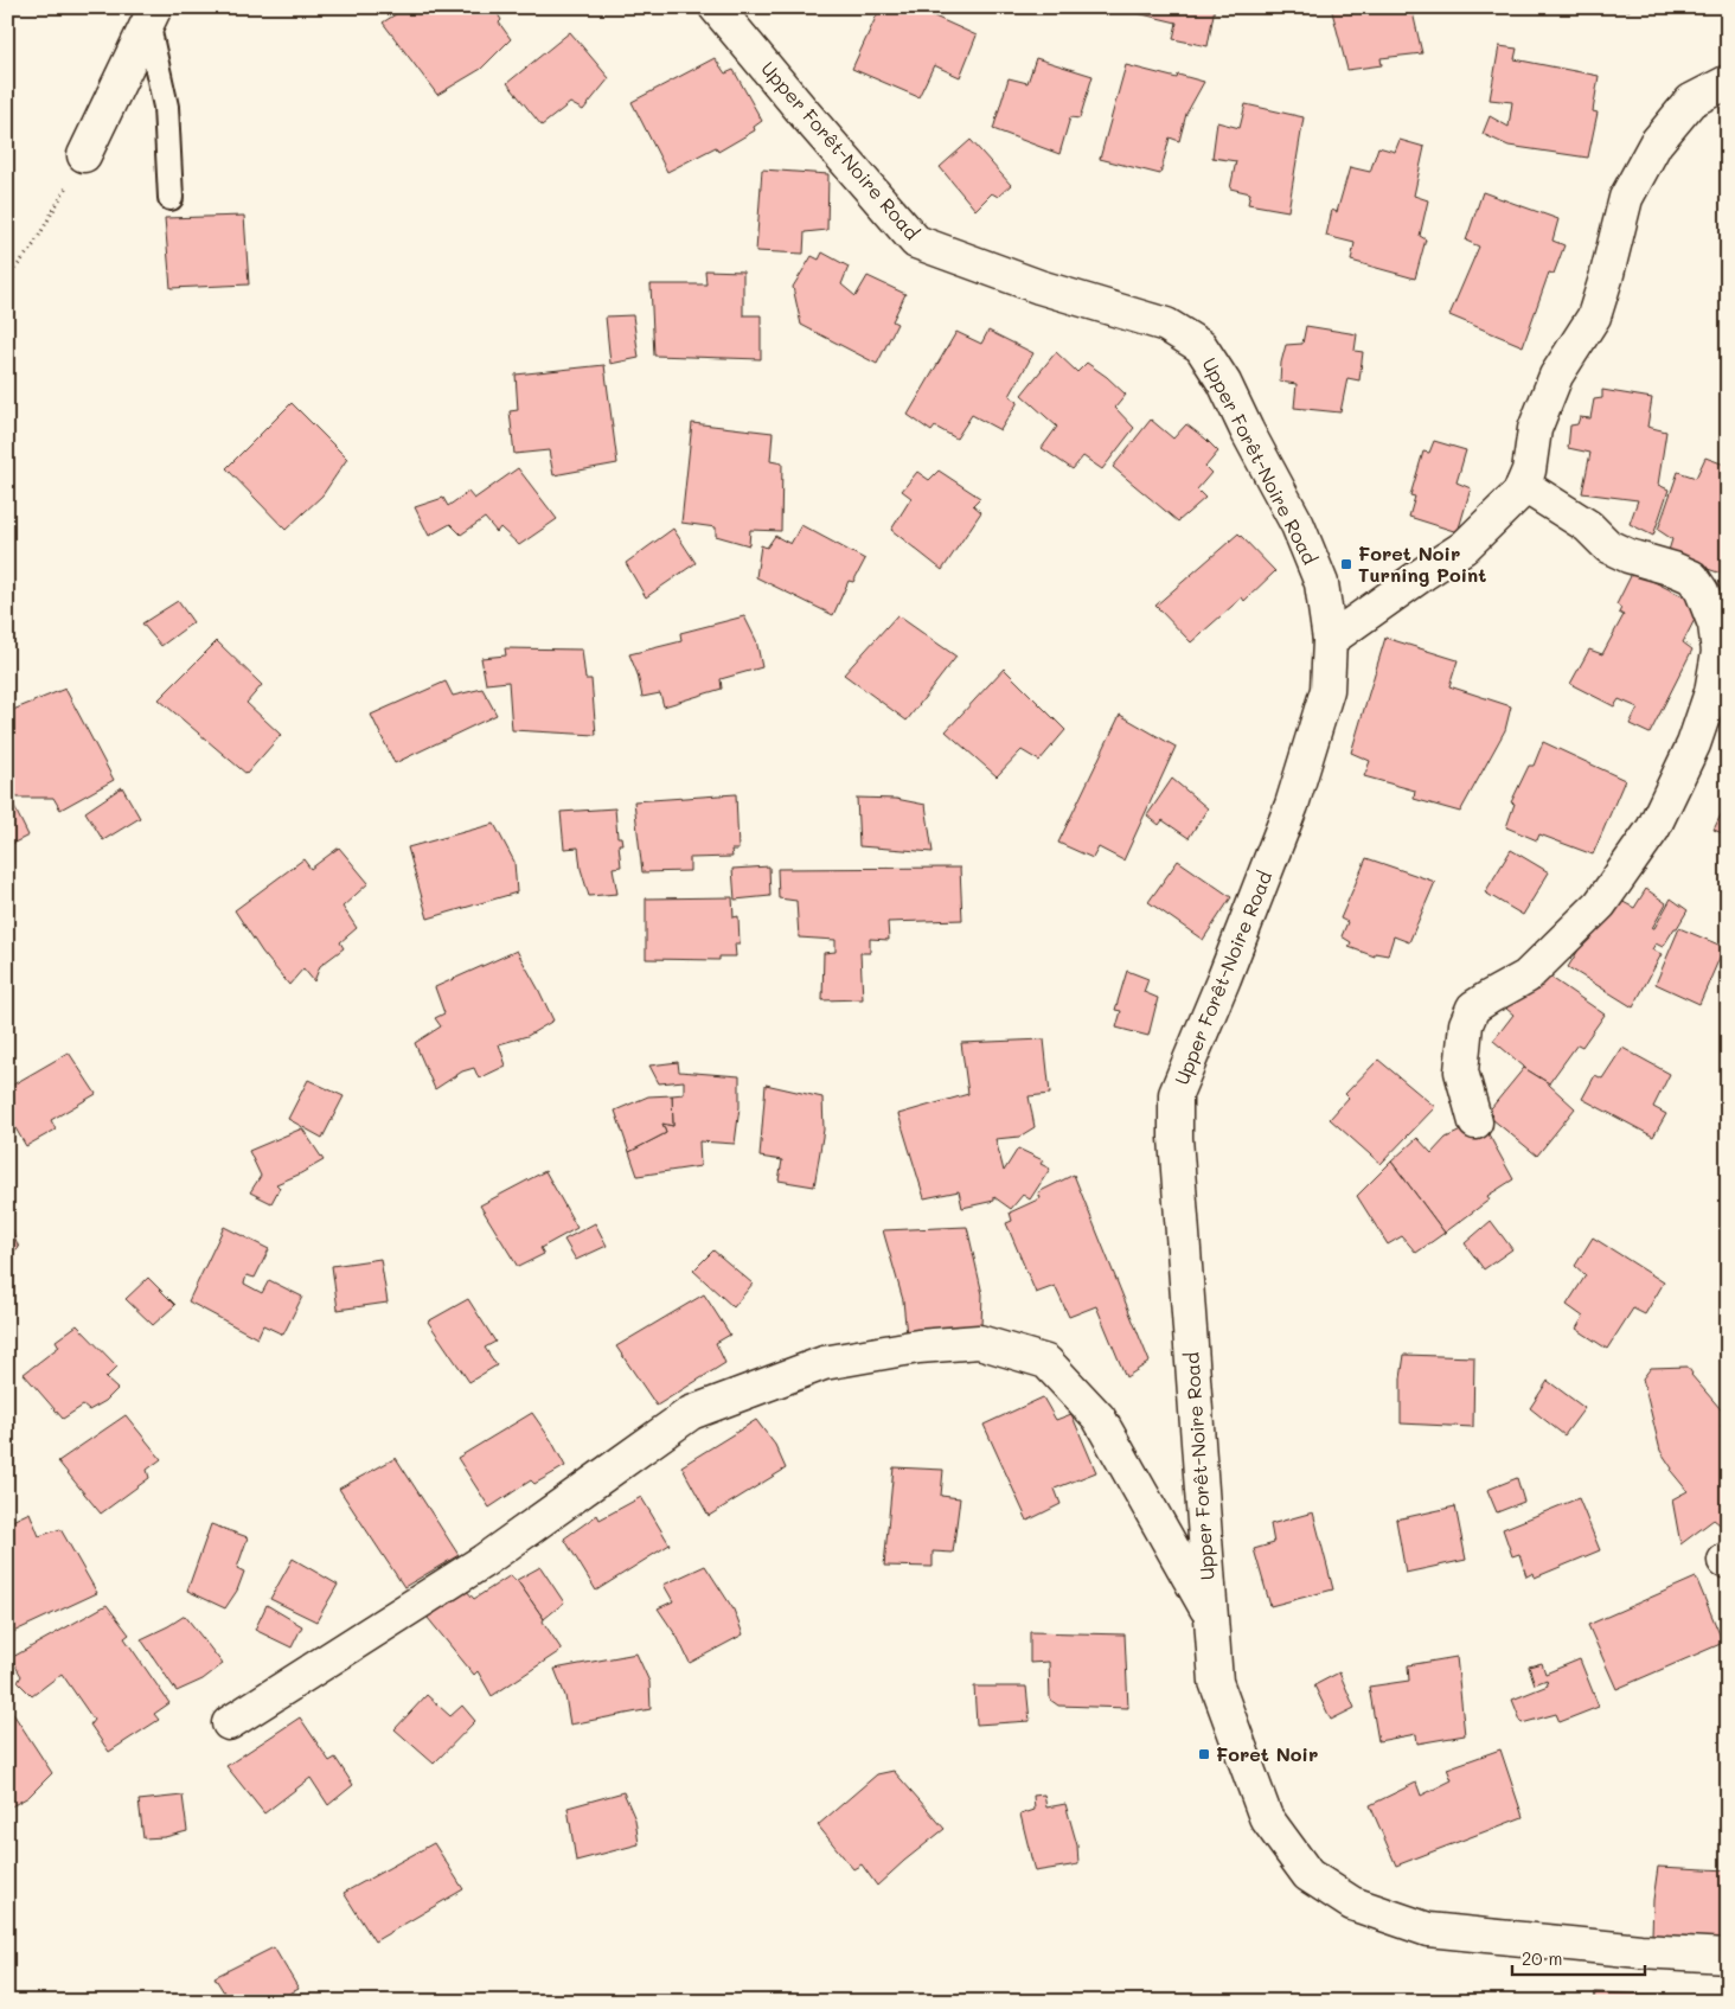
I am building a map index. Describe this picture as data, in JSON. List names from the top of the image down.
{
  "streets": {
    "street": ["Upper Forêt-Noire Road"]
  },
  "places": {
    "transit": ["Foret Noir Turning Point", "Foret Noir"]
  },
  "scale_bar": "20 m"
}
